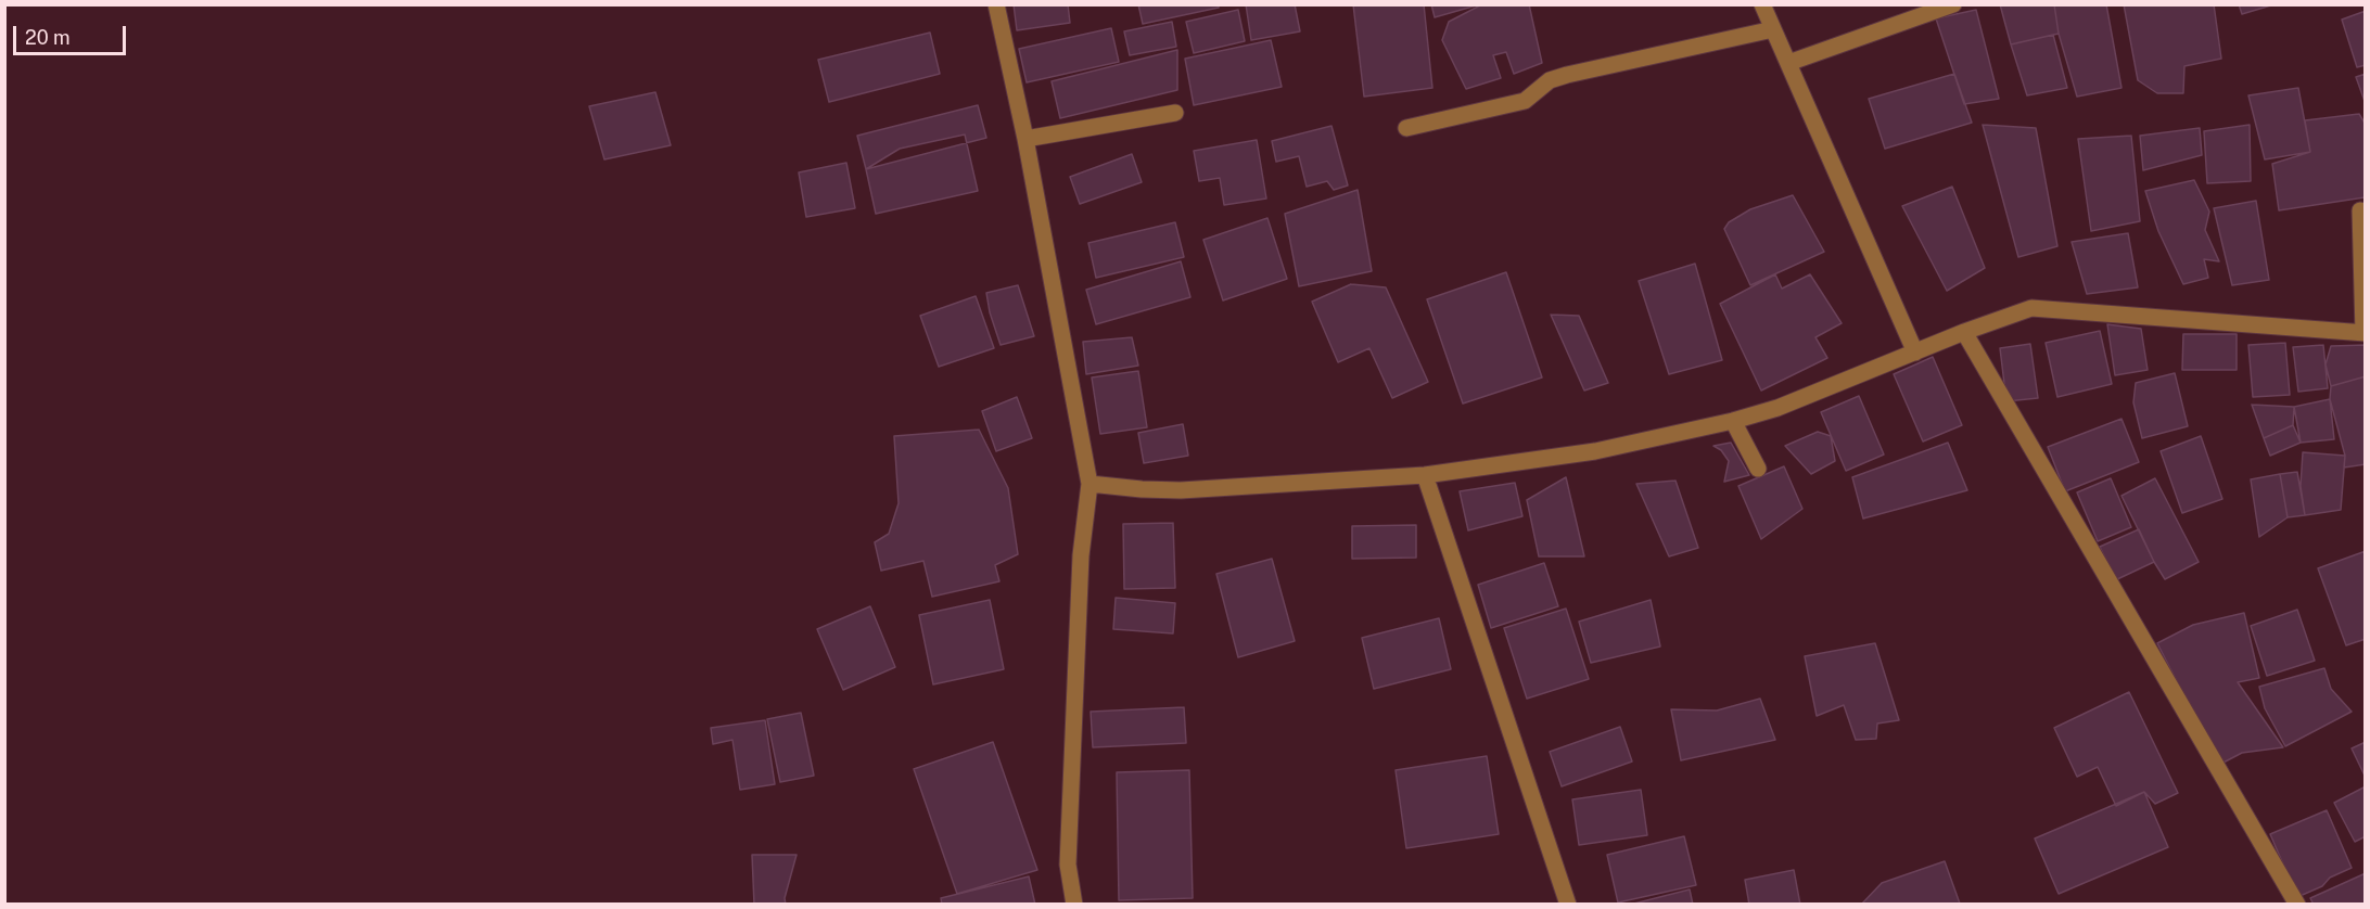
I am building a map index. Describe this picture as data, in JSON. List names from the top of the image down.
{
  "scale_bar": "20 m"
}
